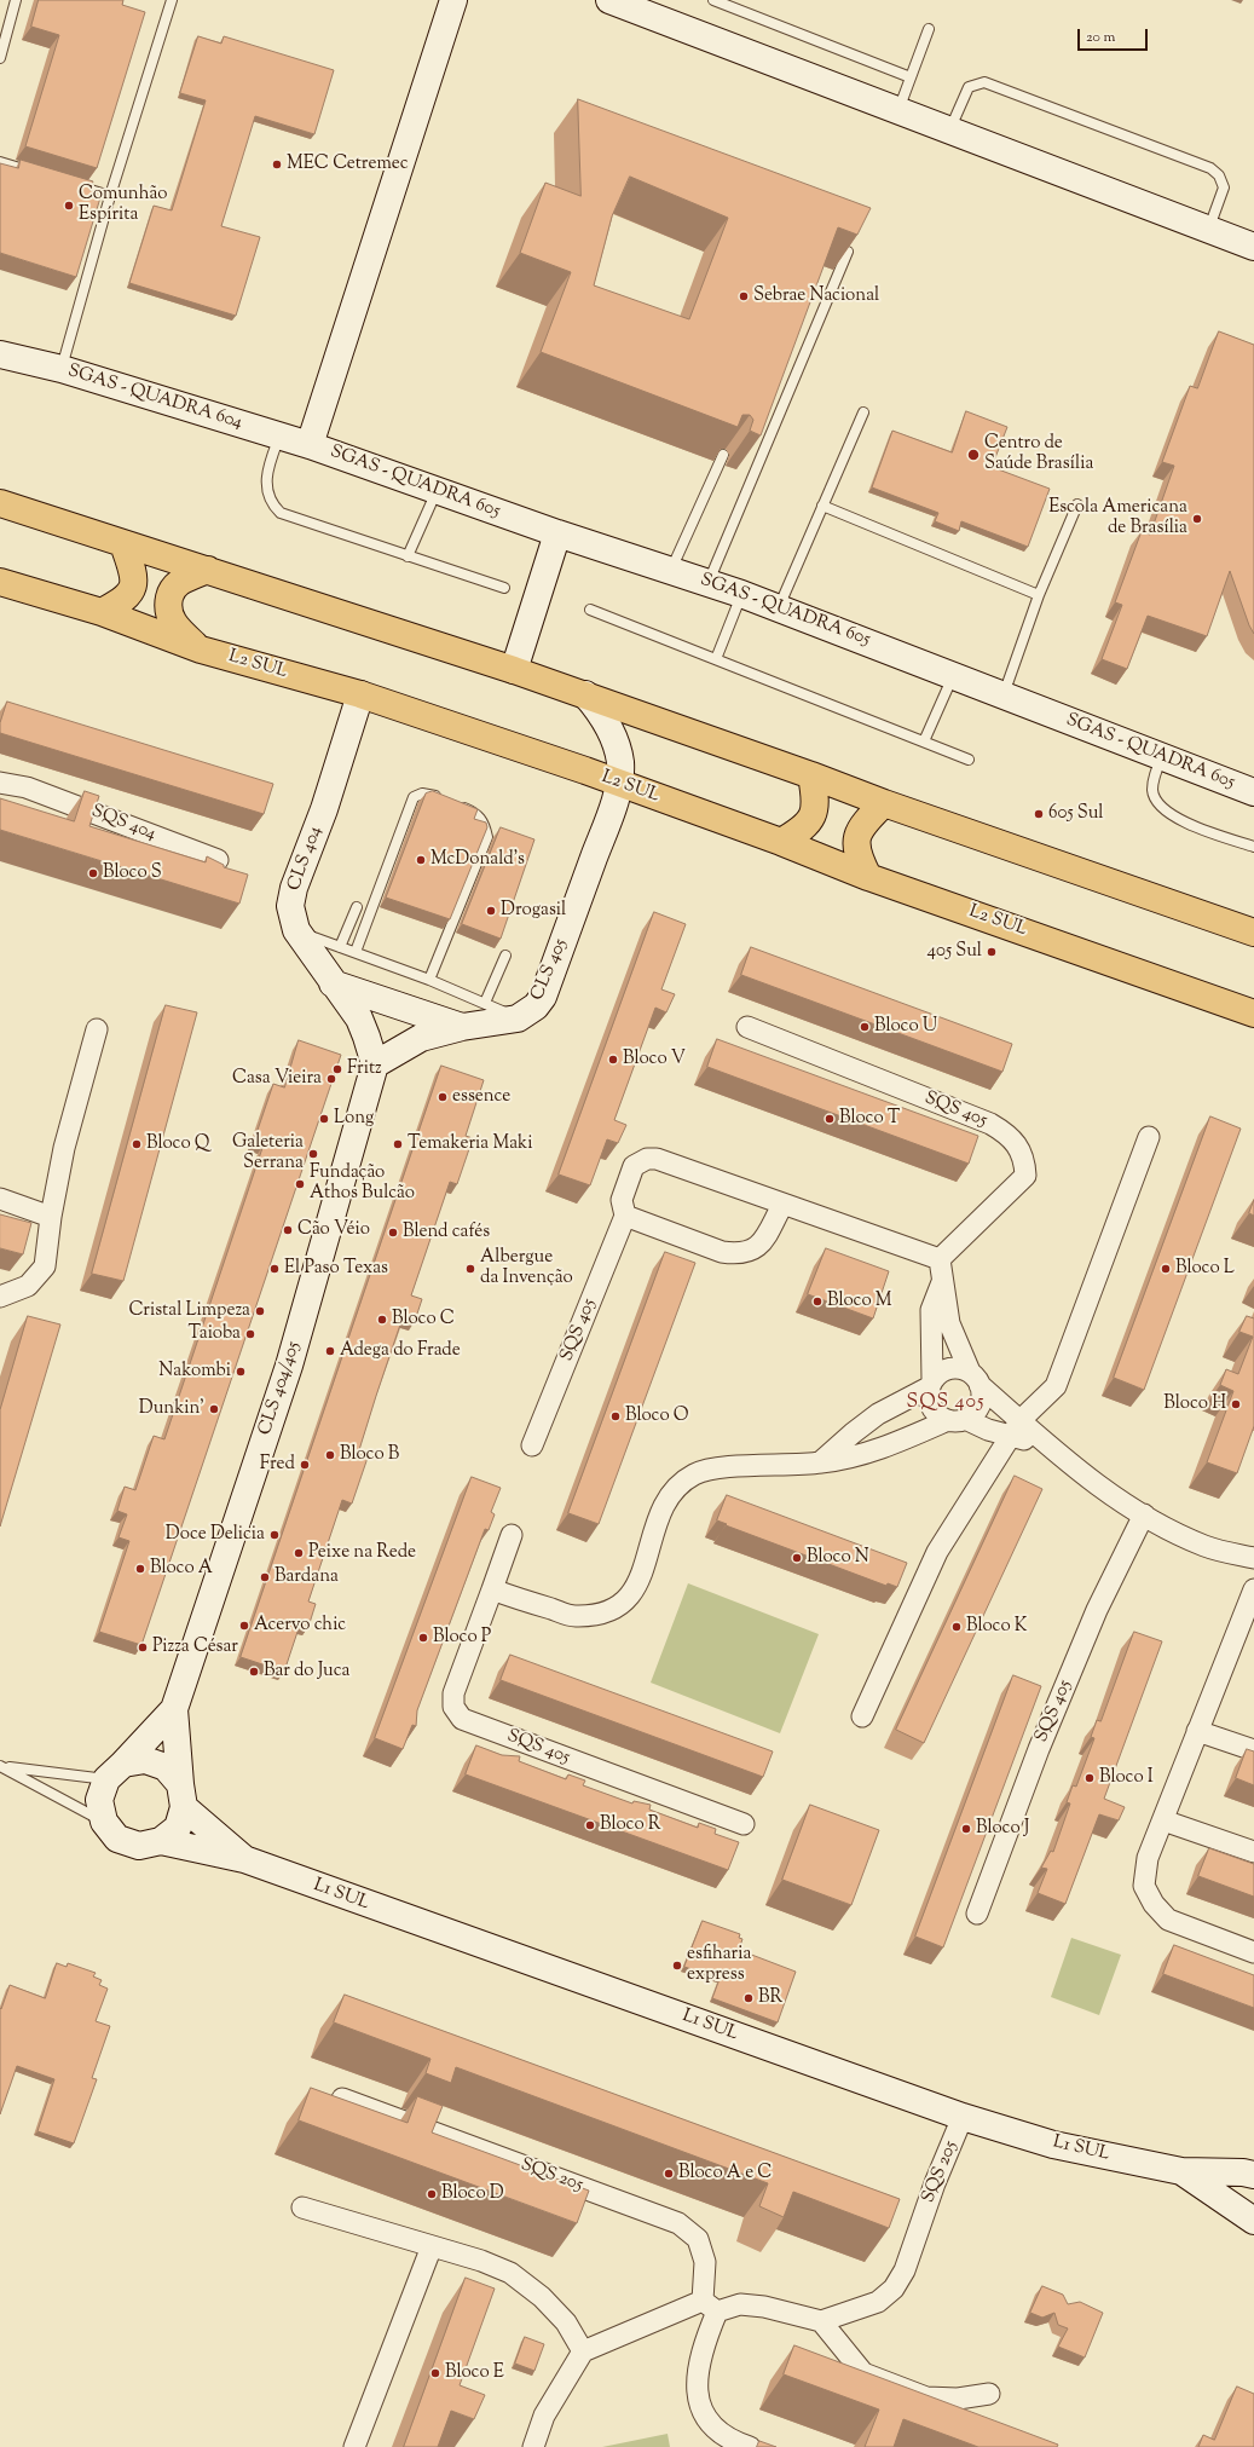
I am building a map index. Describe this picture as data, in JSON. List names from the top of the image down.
{
  "streets": {
    "main road": ["L2 SUL"],
    "street": [
      "SGAS - QUADRA 604",
      "SGAS - QUADRA 605",
      "SQS 404",
      "CLS 404",
      "CLS 405",
      "SQS 405",
      "CLS 404/405",
      "L1 SUL",
      "SQS 205"
    ]
  },
  "crossings": [
    ["SGAS - QUADRA 604", "SGAS - QUADRA 605"],
    ["L2 SUL", "CLS 404"],
    ["L2 SUL", "CLS 405"],
    ["CLS 404", "CLS 405"],
    ["CLS 404", "CLS 404/405"],
    ["CLS 405", "CLS 404/405"],
    ["CLS 404/405", "L1 SUL"],
    ["L1 SUL", "SQS 205"]
  ],
  "districts": ["SQS 405"],
  "places": [
    "MEC Cetremec",
    "Comunhão Espírita",
    "Sebrae Nacional",
    "Centro de Saúde Brasília",
    "Escola Americana de Brasília",
    "605 Sul",
    "McDonald's",
    "Bloco S",
    "Drogasil",
    "405 Sul",
    "Bloco U",
    "Bloco V",
    "Fritz",
    "Casa Vieira",
    "essence",
    "Long",
    "Bloco T",
    "Bloco Q",
    "Temakeria Maki",
    "Galeteria Serrana",
    "Fundação Athos Bulcão",
    "Cão Véio",
    "Blend cafés",
    "El Paso Texas",
    "Albergue da Invenção",
    "Bloco L",
    "Bloco M",
    "Cristal Limpeza",
    "Bloco C",
    "Taioba",
    "Adega do Frade",
    "Nakombi",
    "Bloco H",
    "Dunkin'",
    "Bloco O",
    "Bloco B",
    "Fred",
    "Doce Delicia",
    "Peixe na Rede",
    "Bloco N",
    "Bloco A",
    "Bardana",
    "Acervo chic",
    "Bloco K",
    "Bloco P",
    "Pizza César",
    "Bar do Juca",
    "Bloco I",
    "Bloco R",
    "Bloco J",
    "esfiharia express",
    "BR",
    "Bloco A e C",
    "Bloco D",
    "Bloco E"
  ],
  "scale_bar": "20 m"
}
